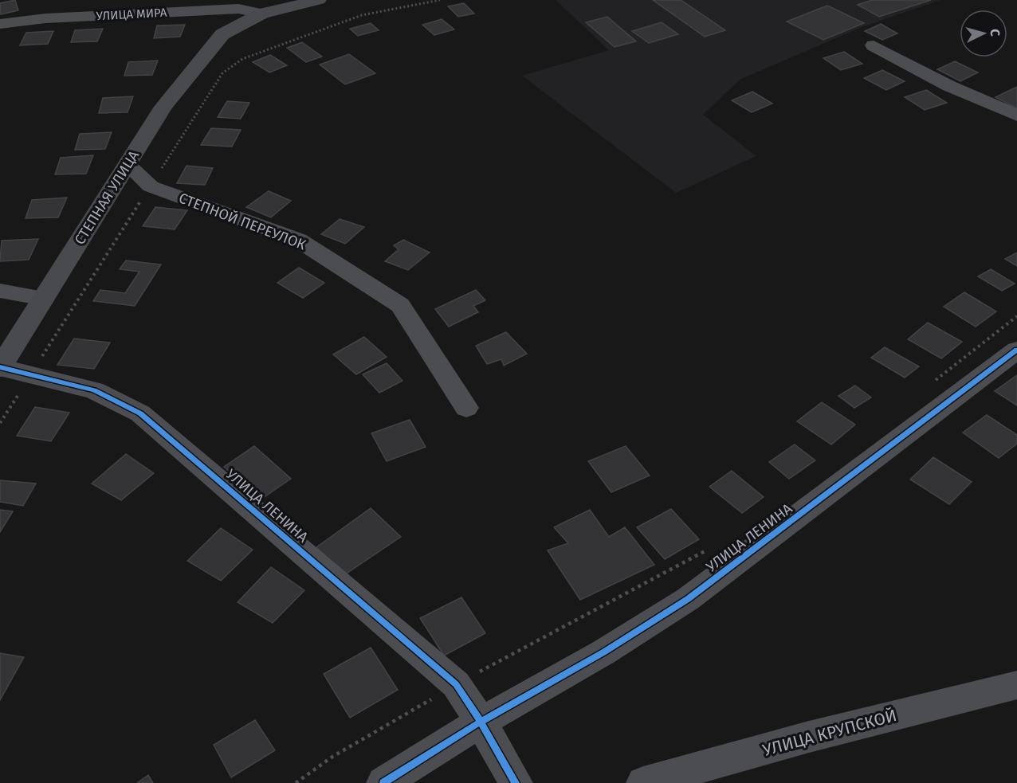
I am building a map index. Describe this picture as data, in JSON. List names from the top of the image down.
{
  "streets": {
    "main road": ["УЛИЦА МИРА", "СТЕПНАЯ УЛИЦА"],
    "street": ["СТЕПНОЙ ПЕРЕУЛОК", "УЛИЦА ЛЕНИНА", "УЛИЦА КРУПСКОЙ"]
  },
  "crossings": [
    ["УЛИЦА МИРА", "СТЕПНАЯ УЛИЦА"],
    ["СТЕПНАЯ УЛИЦА", "СТЕПНОЙ ПЕРЕУЛОК"],
    ["СТЕПНАЯ УЛИЦА", "УЛИЦА ЛЕНИНА"]
  ],
  "north": "right"
}
